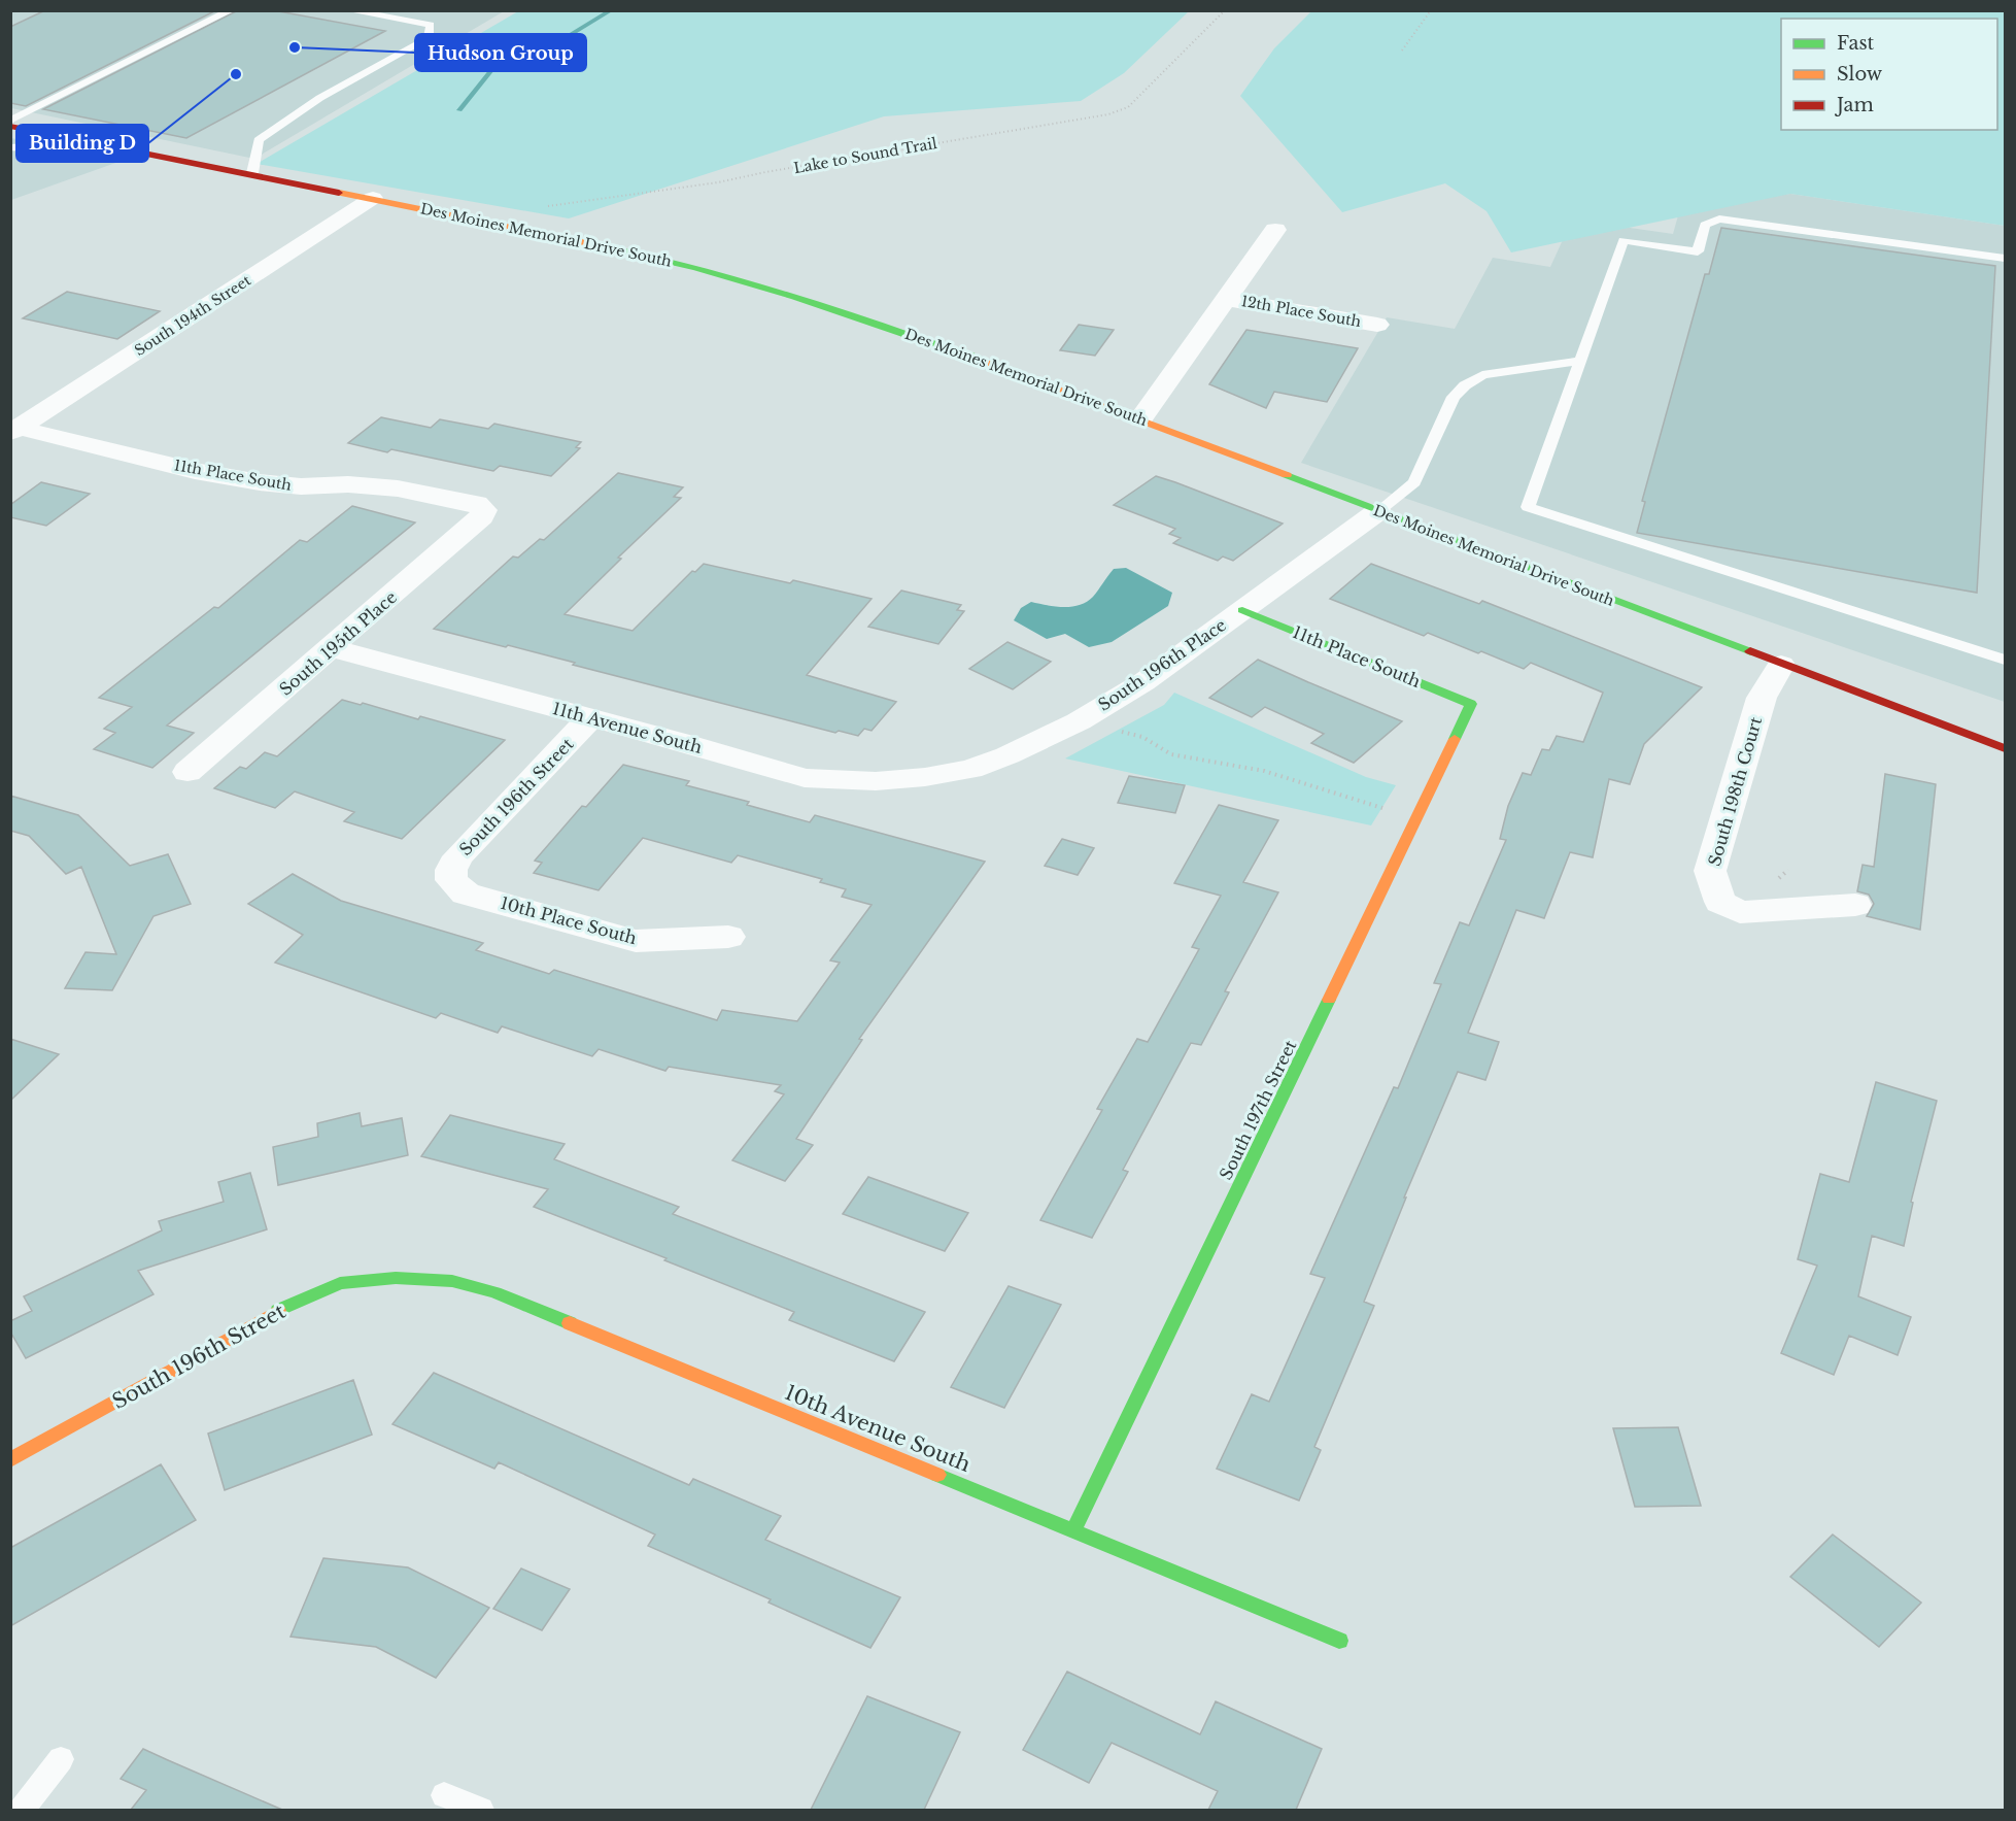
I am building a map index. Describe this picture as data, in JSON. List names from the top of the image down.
{
  "streets": {
    "main road": [
      "Des Moines Memorial Drive South",
      "11th Place South",
      "South 196th Street",
      "South 197th Street",
      "10th Avenue South"
    ],
    "street": [
      "12th Place South",
      "South 194th Street",
      "South 195th Place",
      "South 196th Place",
      "11th Avenue South",
      "South 198th Court",
      "10th Place South"
    ],
    "path": ["Lake to Sound Trail"]
  },
  "crossings": [
    ["Des Moines Memorial Drive South", "South 194th Street"],
    ["Des Moines Memorial Drive South", "South 196th Place"],
    ["Des Moines Memorial Drive South", "South 198th Court"],
    ["South 194th Street", "11th Place South"],
    ["11th Place South", "South 195th Place"],
    ["11th Place South", "South 196th Place"],
    ["11th Place South", "South 197th Street"],
    ["South 195th Place", "11th Avenue South"],
    ["South 196th Place", "11th Avenue South"],
    ["11th Avenue South", "South 196th Street"],
    ["South 196th Street", "10th Place South"],
    ["South 196th Street", "10th Avenue South"],
    ["South 197th Street", "10th Avenue South"]
  ],
  "places": ["Hudson Group", "Building D"],
  "legend": ["Fast", "Slow", "Jam"]
}
